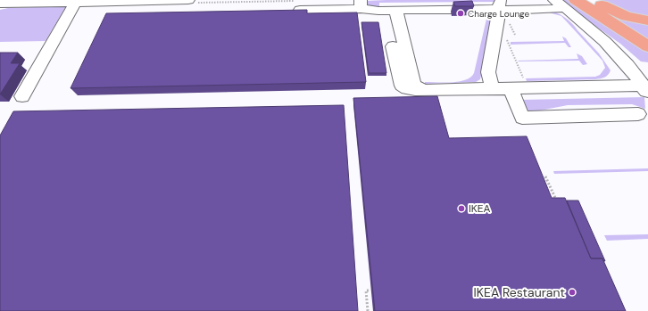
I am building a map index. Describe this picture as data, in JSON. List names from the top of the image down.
{
  "places": ["Charge Lounge", "IKEA", "IKEA Restaurant"]
}
